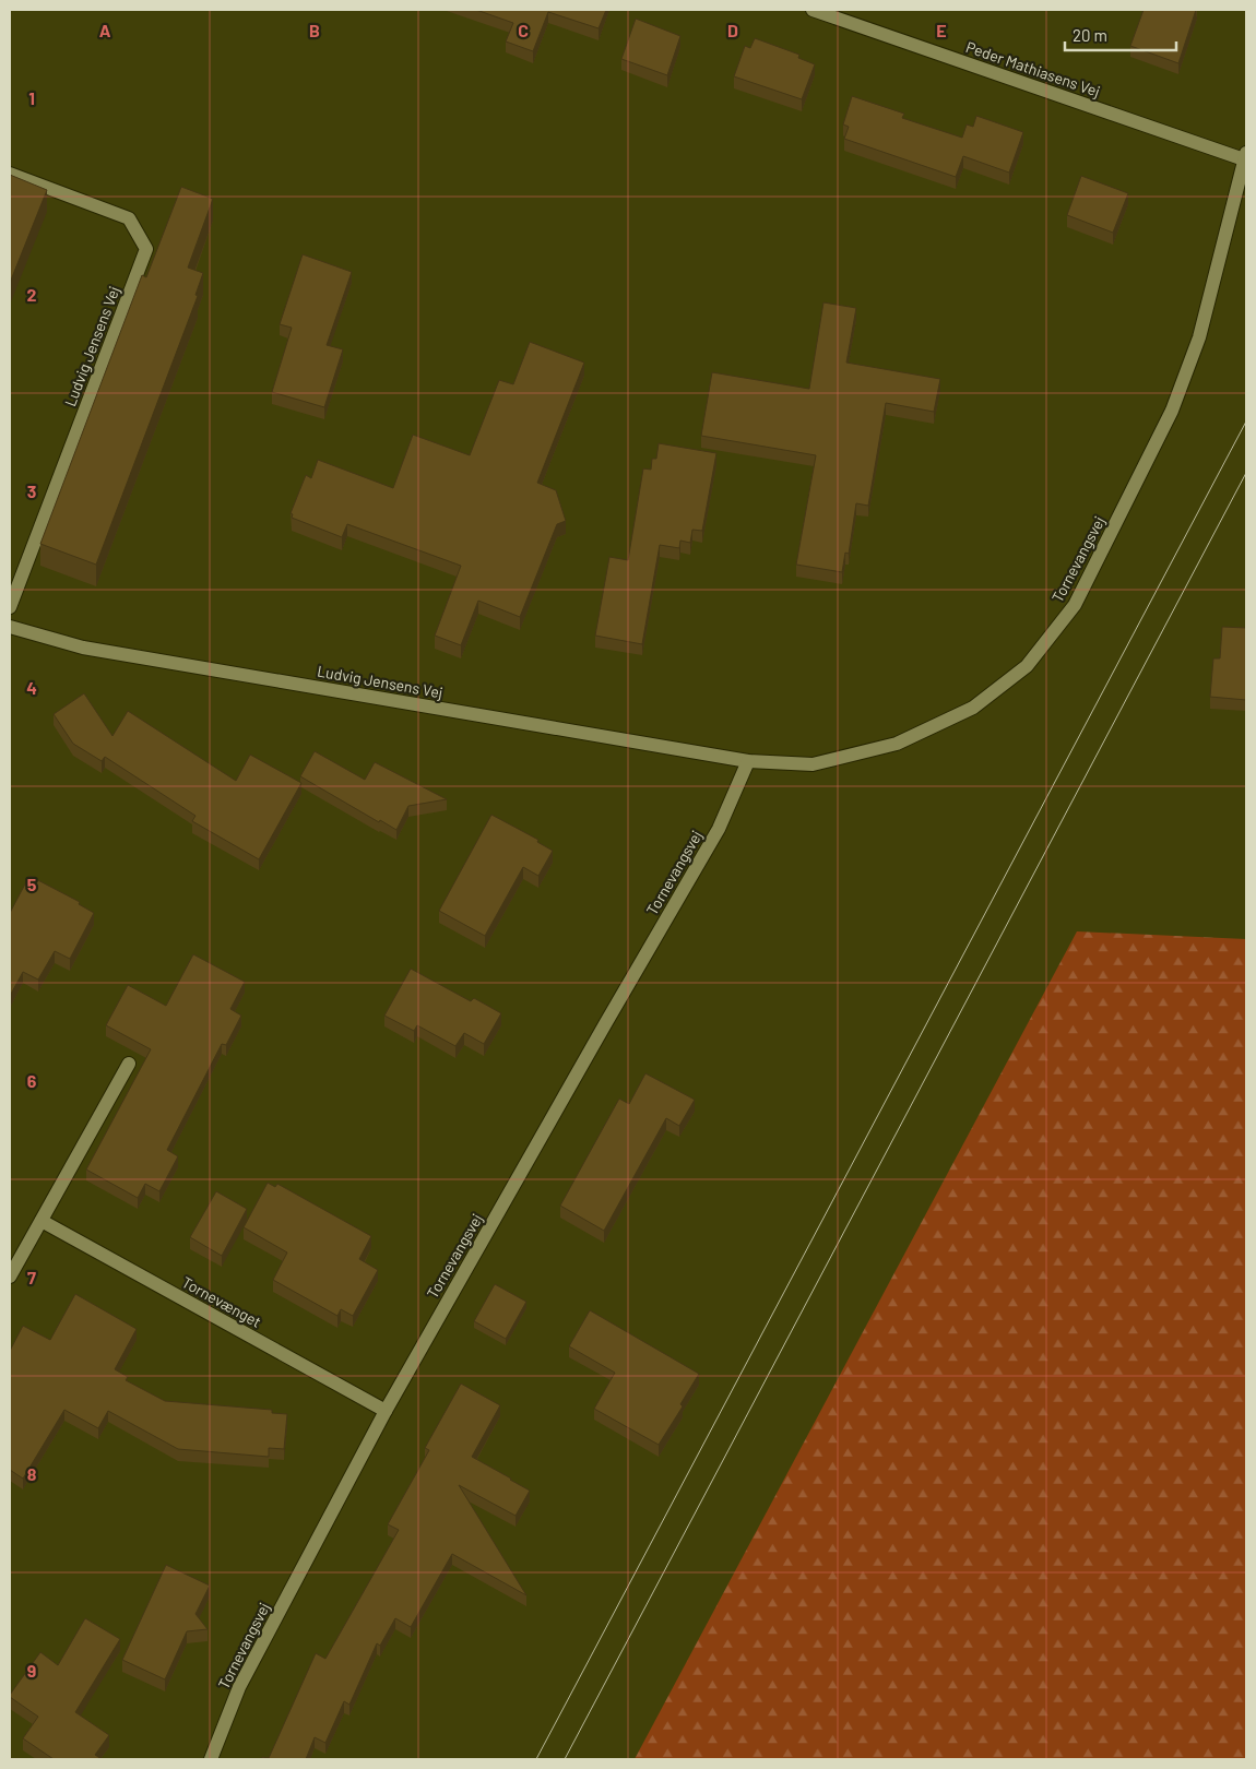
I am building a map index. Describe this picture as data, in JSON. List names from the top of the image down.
{
  "streets": {
    "street": [
      "Peder Mathiasens Vej",
      "Ludvig Jensens Vej",
      "Tornevangsvej",
      "Tornevænget"
    ]
  },
  "crossings": [
    ["Peder Mathiasens Vej", "Tornevangsvej"],
    ["Ludvig Jensens Vej", "Tornevangsvej"],
    ["Tornevangsvej", "Tornevænget"]
  ],
  "scale_bar": "20 m",
  "grid": {
    "columns": [
      "A",
      "B",
      "C",
      "D",
      "E"
    ],
    "rows": [
      "1",
      "2",
      "3",
      "4",
      "5",
      "6",
      "7",
      "8",
      "9"
    ]
  }
}
